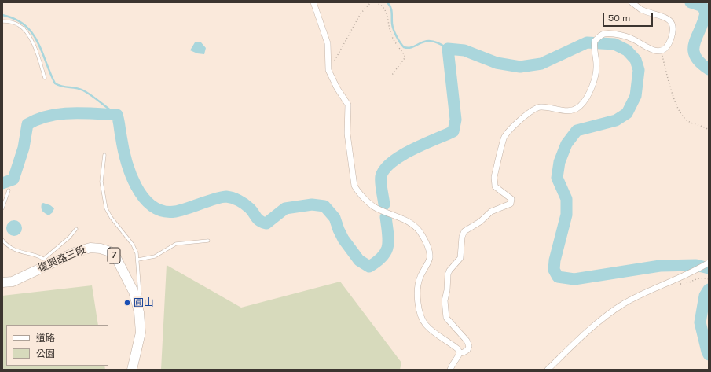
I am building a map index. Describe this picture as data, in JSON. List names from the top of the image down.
{
  "streets": {
    "main road": ["7", "復興路三段"]
  },
  "places": ["圓山"],
  "legend": ["道路", "公園"],
  "scale_bar": "50 m"
}
